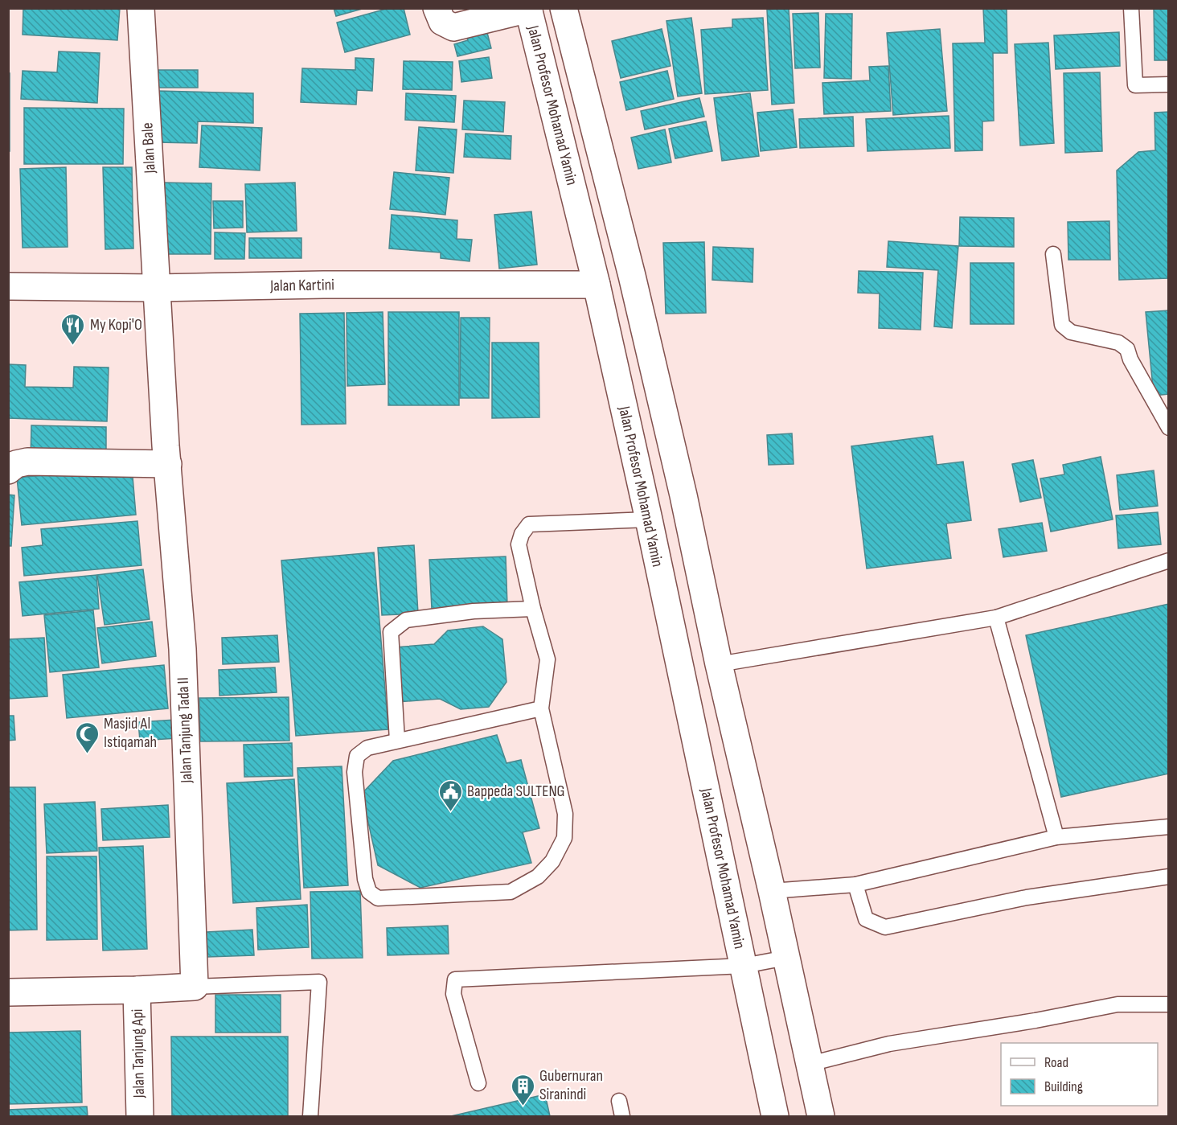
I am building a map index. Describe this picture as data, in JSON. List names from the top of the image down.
{
  "streets": {
    "main road": [
      "Jalan Profesor Mohamad Yamin",
      "Jalan Bale",
      "Jalan Kartini",
      "Jalan Tanjung Tada II",
      "Jalan Tanjung Api"
    ]
  },
  "crossings": [
    ["Jalan Profesor Mohamad Yamin", "Jalan Kartini"],
    ["Jalan Bale", "Jalan Kartini"],
    ["Jalan Bale", "Jalan Tanjung Tada II"],
    ["Jalan Kartini", "Jalan Tanjung Tada II"]
  ],
  "places": {
    "restaurant": ["My Kopi'O"],
    "mosque": ["Masjid Al Istiqamah"],
    "public building": ["Bappeda SULTENG"],
    "building": ["Gubernuran Siranindi"]
  },
  "legend": ["Road", "Building"]
}
